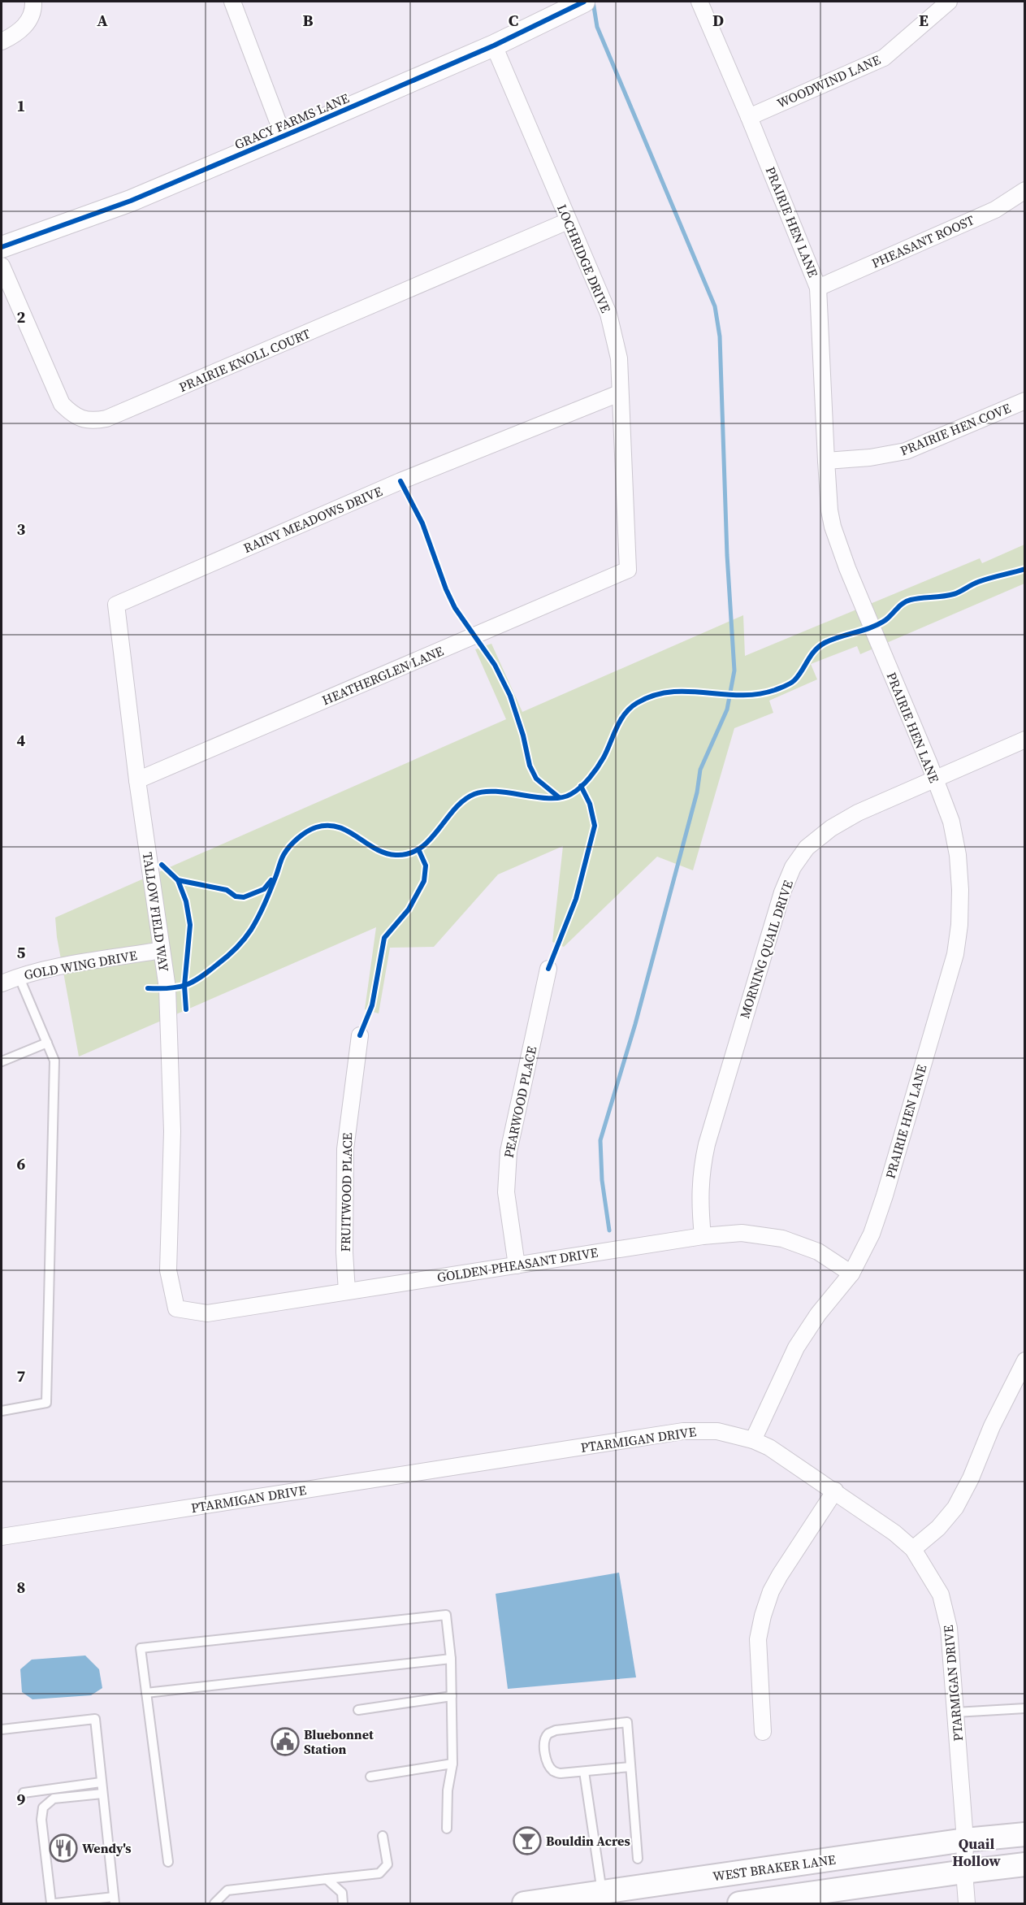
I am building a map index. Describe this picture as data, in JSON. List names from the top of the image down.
{
  "streets": {
    "main road": ["WEST BRAKER LANE"],
    "street": [
      "WOODWIND LANE",
      "GRACY FARMS LANE",
      "PRAIRIE HEN LANE",
      "PHEASANT ROOST",
      "LOCHRIDGE DRIVE",
      "PRAIRIE KNOLL COURT",
      "PRAIRIE HEN COVE",
      "RAINY MEADOWS DRIVE",
      "HEATHERGLEN LANE",
      "TALLOW FIELD WAY",
      "MORNING QUAIL DRIVE",
      "GOLD WING DRIVE",
      "PEARWOOD PLACE",
      "FRUITWOOD PLACE",
      "GOLDEN PHEASANT DRIVE",
      "PTARMIGAN DRIVE"
    ]
  },
  "crossings": [
    ["WOODWIND LANE", "PRAIRIE HEN LANE"],
    ["GRACY FARMS LANE", "LOCHRIDGE DRIVE"],
    ["PRAIRIE HEN LANE", "PHEASANT ROOST"],
    ["PRAIRIE HEN LANE", "PRAIRIE HEN COVE"],
    ["PRAIRIE HEN LANE", "MORNING QUAIL DRIVE"],
    ["PRAIRIE HEN LANE", "GOLDEN PHEASANT DRIVE"],
    ["PRAIRIE HEN LANE", "PTARMIGAN DRIVE"],
    ["LOCHRIDGE DRIVE", "PRAIRIE KNOLL COURT"],
    ["LOCHRIDGE DRIVE", "RAINY MEADOWS DRIVE"],
    ["LOCHRIDGE DRIVE", "HEATHERGLEN LANE"],
    ["RAINY MEADOWS DRIVE", "TALLOW FIELD WAY"],
    ["HEATHERGLEN LANE", "TALLOW FIELD WAY"],
    ["TALLOW FIELD WAY", "GOLD WING DRIVE"],
    ["TALLOW FIELD WAY", "GOLDEN PHEASANT DRIVE"],
    ["MORNING QUAIL DRIVE", "GOLDEN PHEASANT DRIVE"],
    ["PEARWOOD PLACE", "GOLDEN PHEASANT DRIVE"],
    ["FRUITWOOD PLACE", "GOLDEN PHEASANT DRIVE"],
    ["PTARMIGAN DRIVE", "WEST BRAKER LANE"]
  ],
  "districts": ["Quail Hollow"],
  "places": {
    "public building": ["Bluebonnet Station"],
    "bar": ["Bouldin Acres"],
    "restaurant": ["Wendy's"]
  },
  "grid": {
    "columns": [
      "A",
      "B",
      "C",
      "D",
      "E"
    ],
    "rows": [
      "1",
      "2",
      "3",
      "4",
      "5",
      "6",
      "7",
      "8",
      "9"
    ]
  }
}
